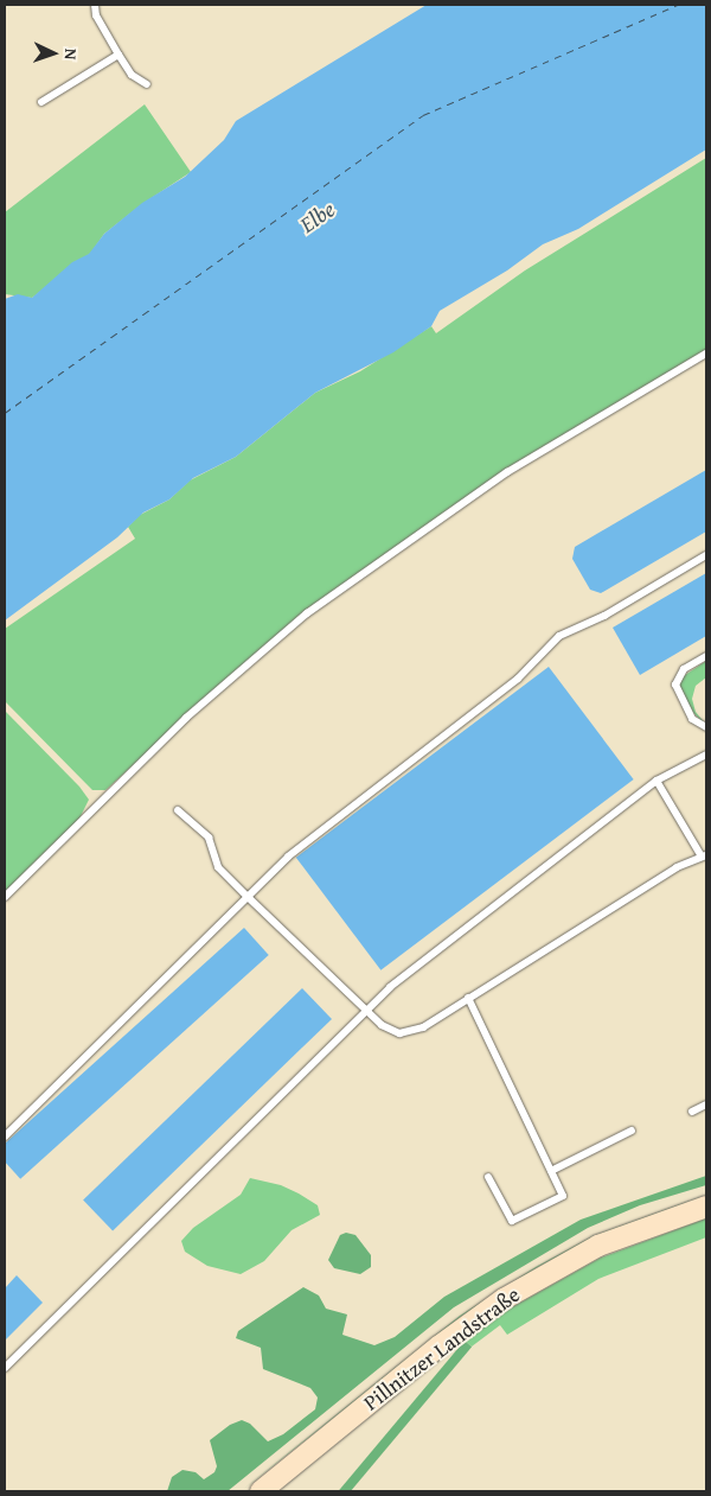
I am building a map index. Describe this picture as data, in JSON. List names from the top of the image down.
{
  "streets": {
    "main road": ["Pillnitzer Landstraße"]
  },
  "water": ["Elbe"],
  "north": "right"
}
